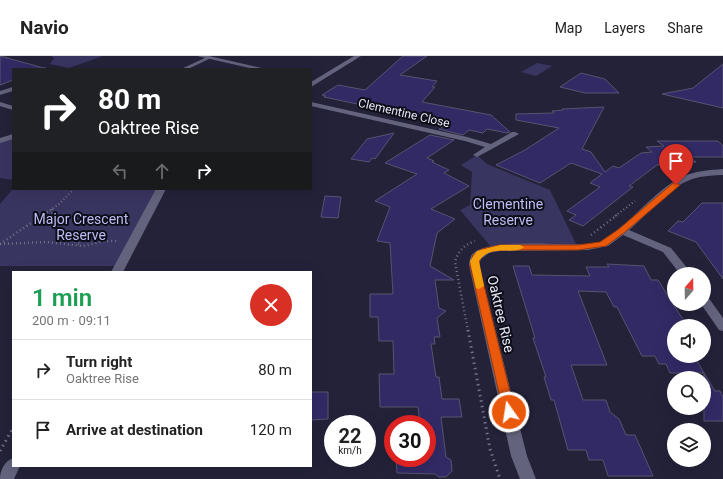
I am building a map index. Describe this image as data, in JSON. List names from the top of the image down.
{
  "streets": {
    "street": ["Clementine Close", "Oaktree Rise"]
  },
  "parks": ["Clementine Reserve", "Major Crescent Reserve"],
  "north": "top",
  "page": {
    "header": "Navio",
    "nav": ["Map", "Layers", "Share"],
    "turn": ["80 m", "Oaktree Rise"],
    "heading": ["1 min", "200 m · 09:11"],
    "list": [
      {
        "name": "Turn right",
        "note": "Oaktree Rise",
        "value": "80 m"
      },
      {
        "name": "Arrive at destination",
        "value": "120 m"
      }
    ],
    "speed": "22 km/h",
    "limit": "30"
  }
}
